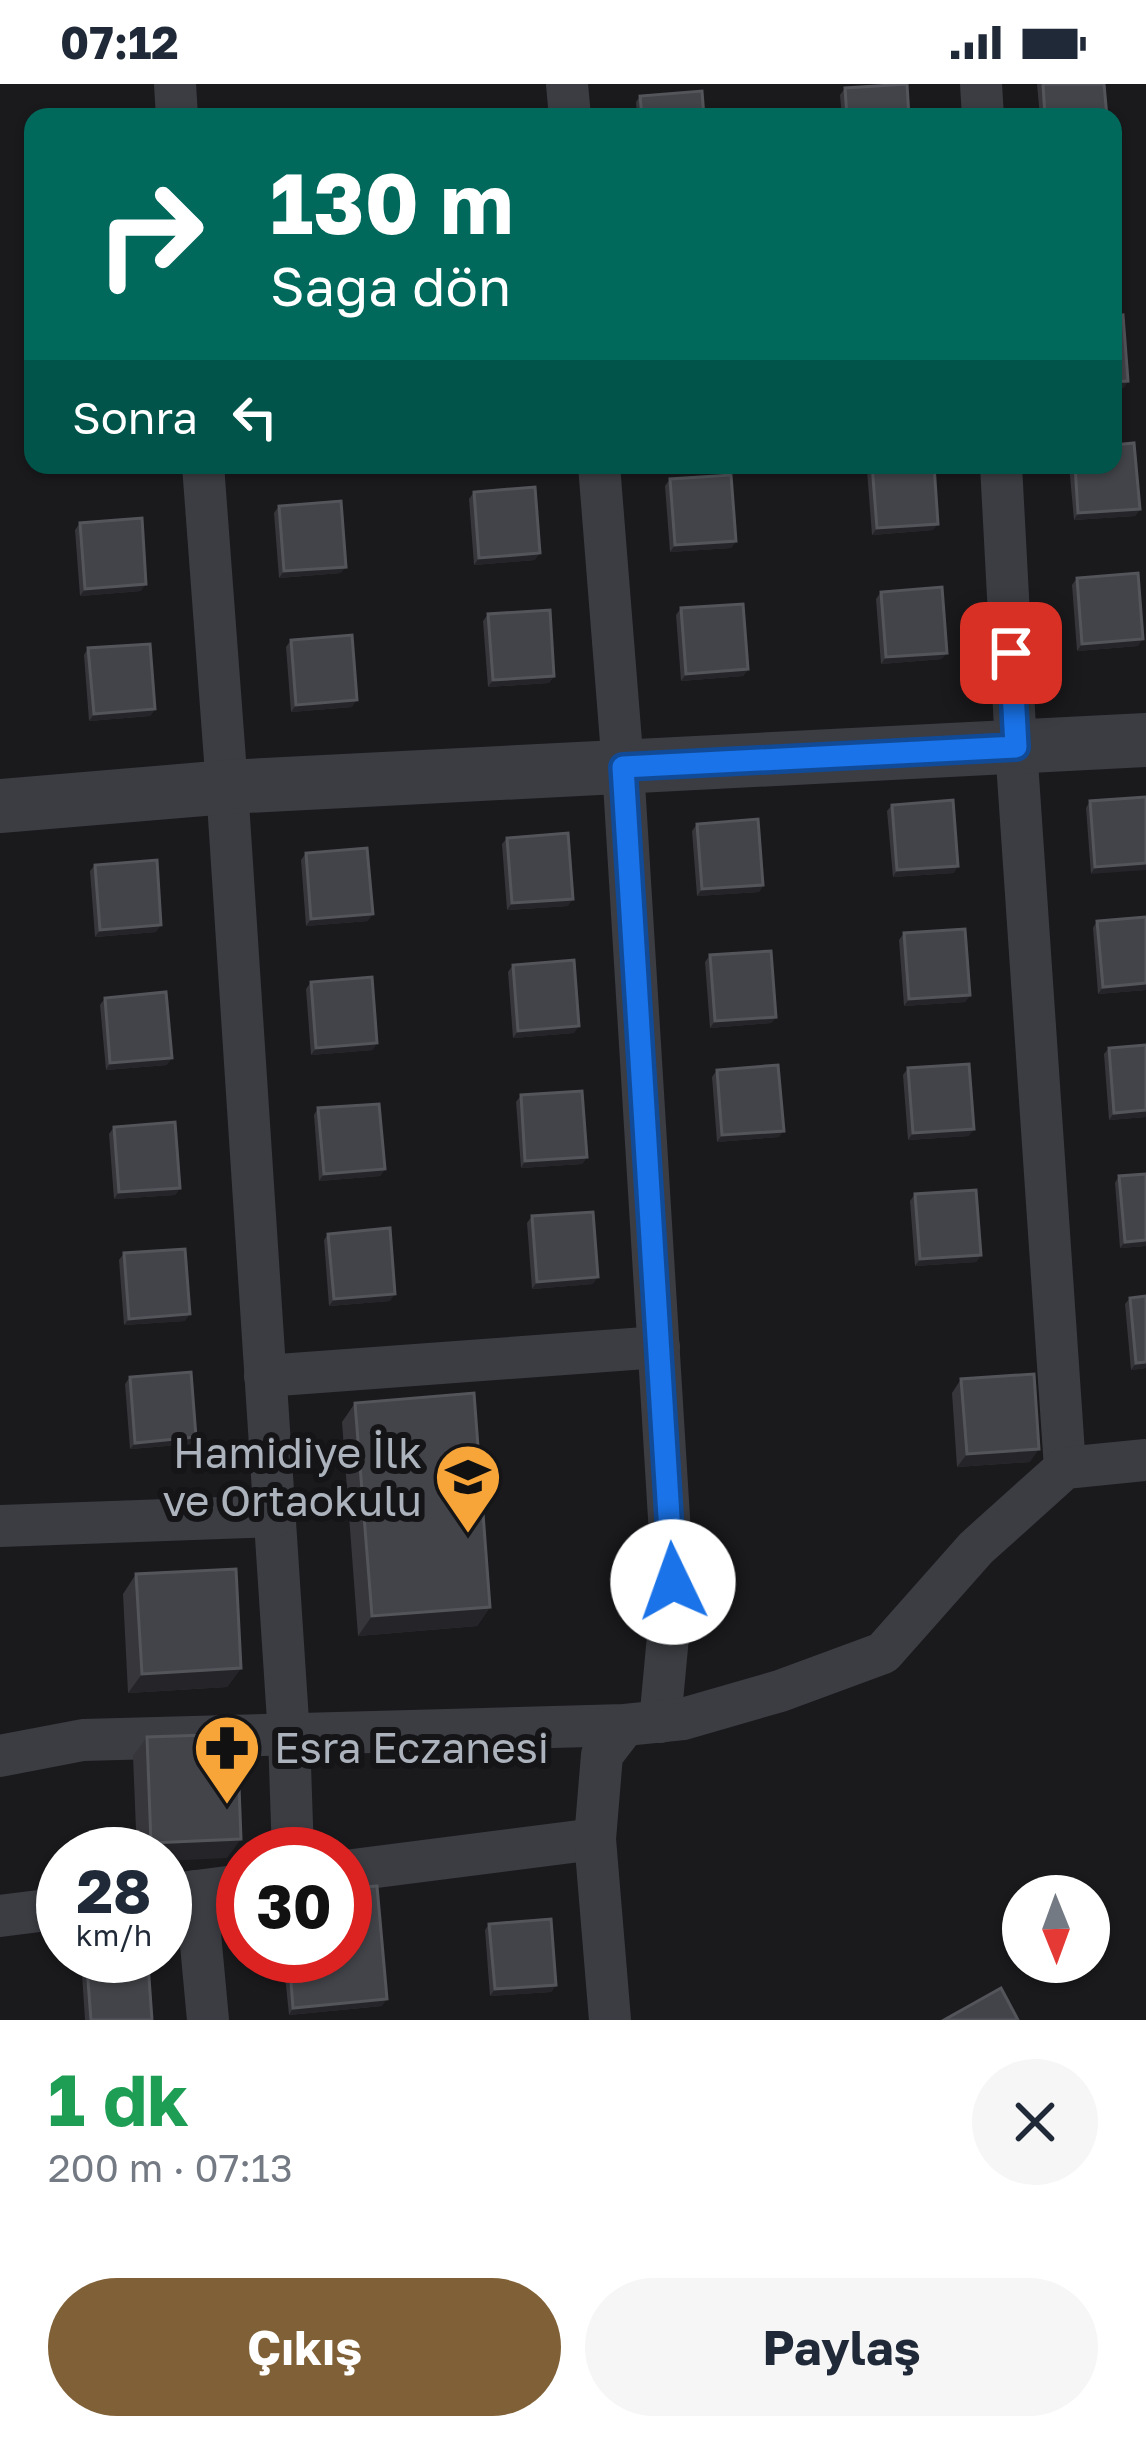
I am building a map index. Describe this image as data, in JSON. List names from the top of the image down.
{
  "places": {
    "school or university": ["Hamidiye İlk ve Ortaokulu"],
    "pharmacy": ["Esra Eczanesi"]
  },
  "north": "bottom",
  "page": {
    "status": "07:12",
    "turn": ["130 m", "Sağa dön"],
    "then": "Sonra",
    "speed": "28 km/h",
    "limit": "30",
    "heading": ["1 dk", "200 m · 07:13"],
    "buttons": ["Çıkış", "Paylaş"]
  }
}
